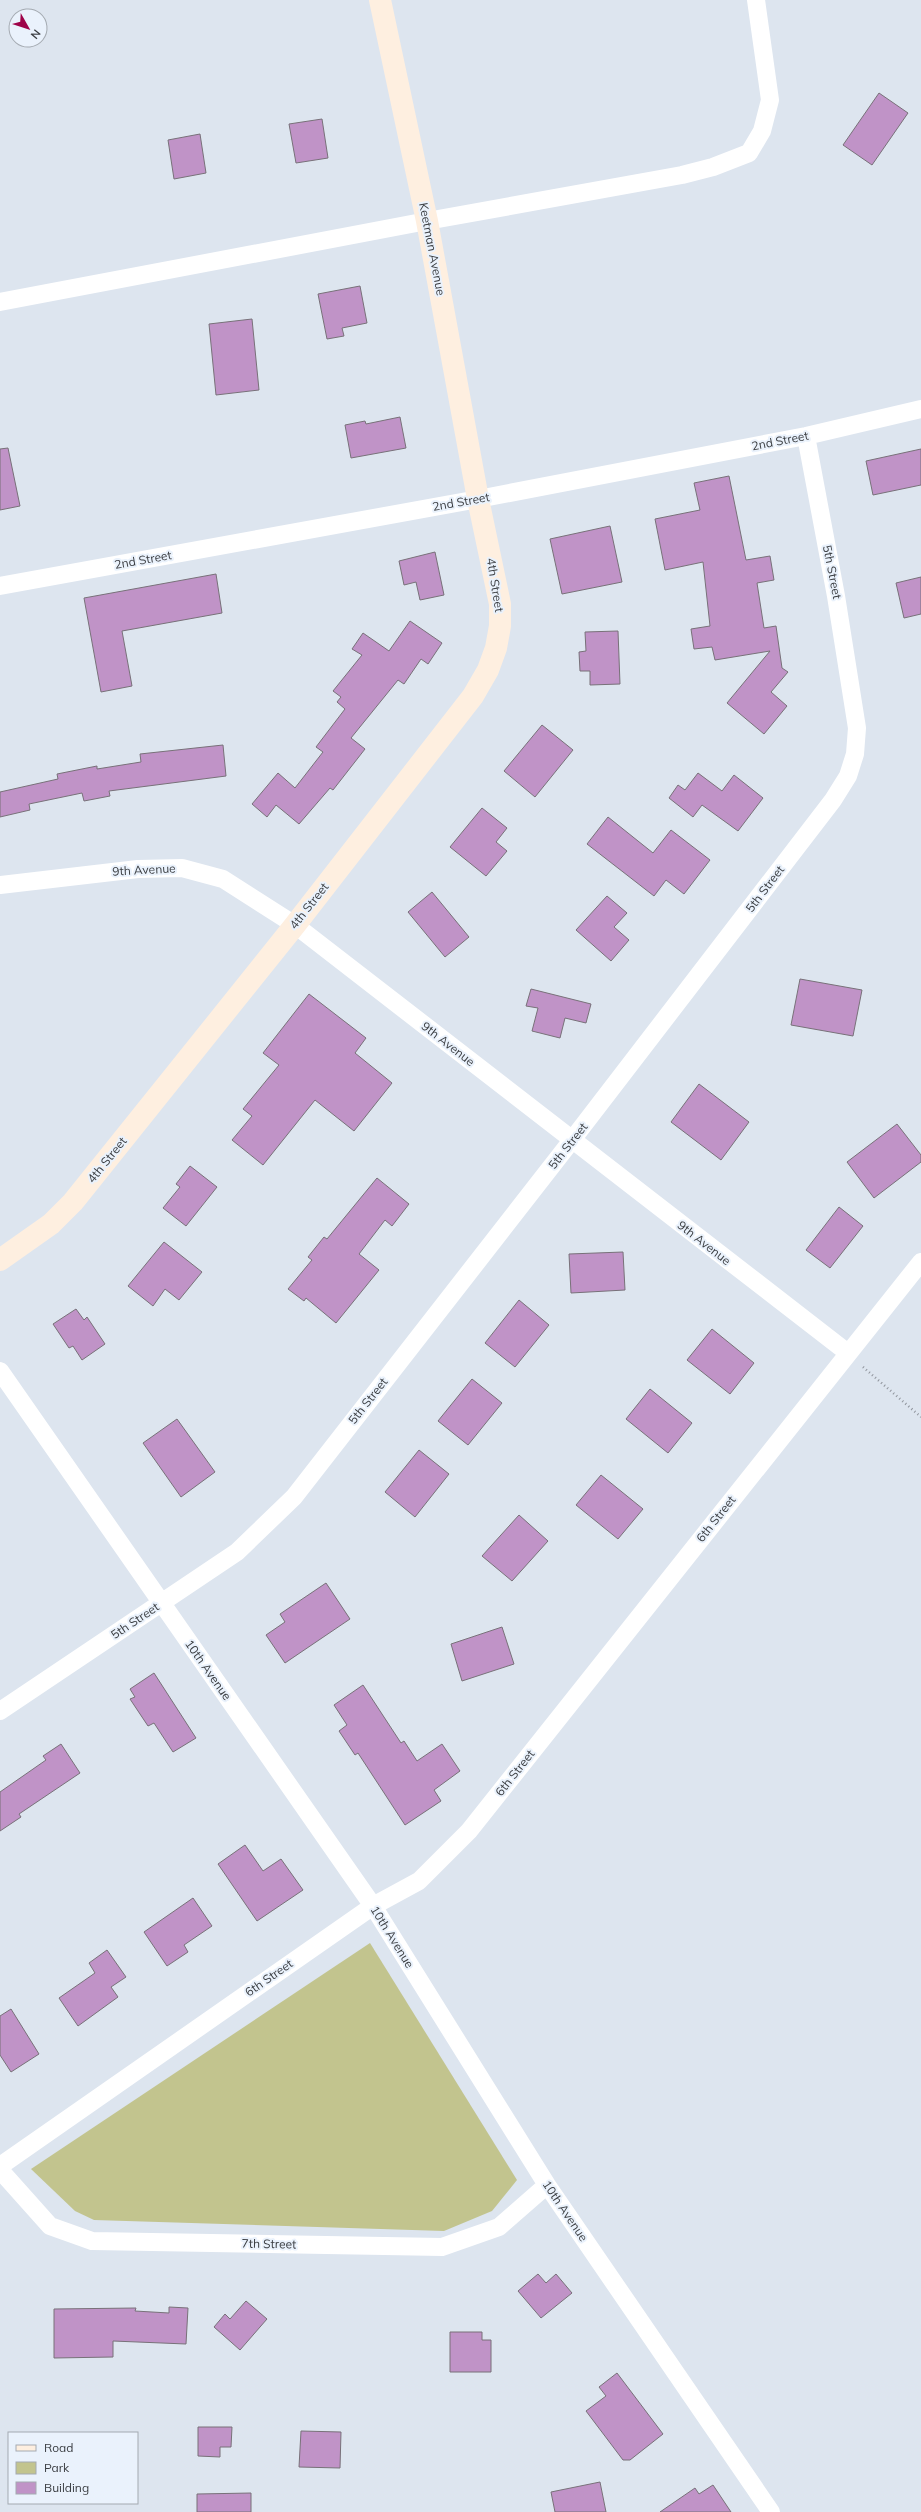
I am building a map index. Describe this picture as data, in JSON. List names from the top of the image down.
{
  "streets": {
    "street": [
      "Keetman Avenue",
      "2nd Street",
      "5th Street",
      "4th Street",
      "9th Avenue",
      "6th Street",
      "10th Avenue",
      "7th Street"
    ]
  },
  "crossings": [
    ["Keetman Avenue", "2nd Street"],
    ["Keetman Avenue", "4th Street"],
    ["2nd Street", "5th Street"],
    ["2nd Street", "4th Street"],
    ["5th Street", "9th Avenue"],
    ["5th Street", "10th Avenue"],
    ["4th Street", "9th Avenue"],
    ["9th Avenue", "6th Street"],
    ["6th Street", "10th Avenue"],
    ["10th Avenue", "7th Street"]
  ],
  "legend": ["Road", "Park", "Building"],
  "north": "bottom right"
}
